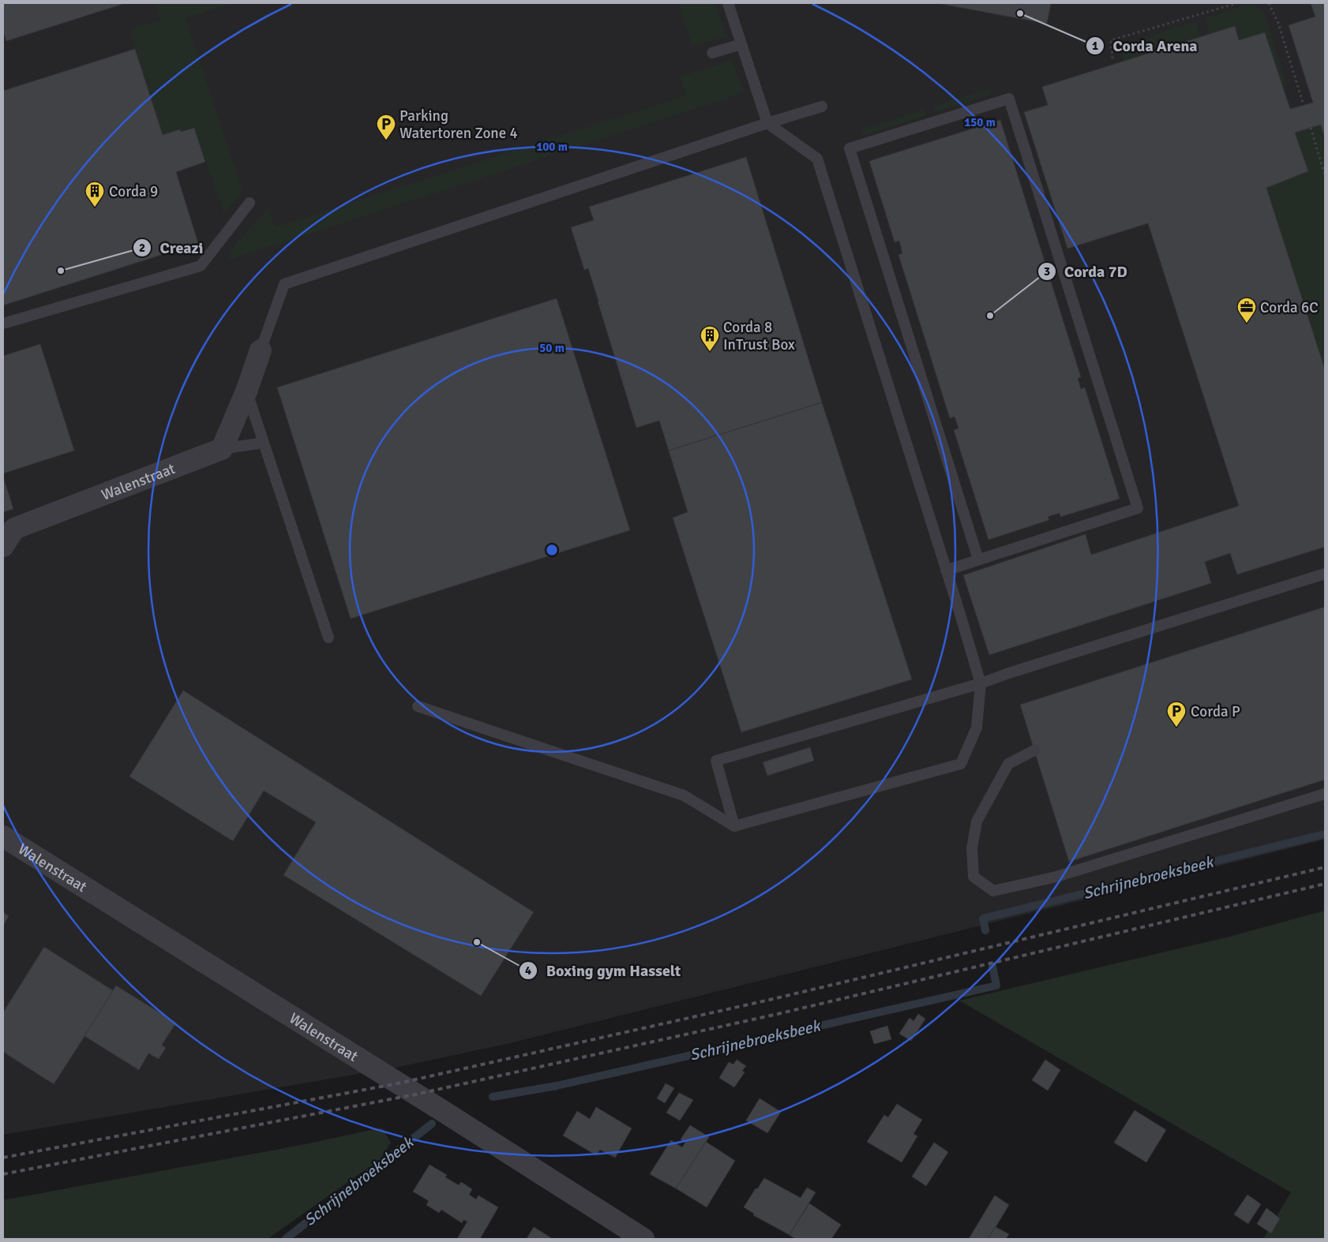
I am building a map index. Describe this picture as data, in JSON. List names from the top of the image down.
{
  "streets": {
    "street": ["Walenstraat"]
  },
  "water": ["Schrijnebroeksbeek"],
  "places": {
    "other": [
      "Corda Arena",
      "Creazi",
      "Corda 7D",
      "Boxing gym Hasselt"
    ],
    "parking": ["Parking Watertoren Zone 4", "Corda P"],
    "building": ["Corda 9", "Corda 8 InTrust Box"],
    "office": ["Corda 6C"]
  },
  "rings": ["150 m", "100 m", "50 m"]
}
